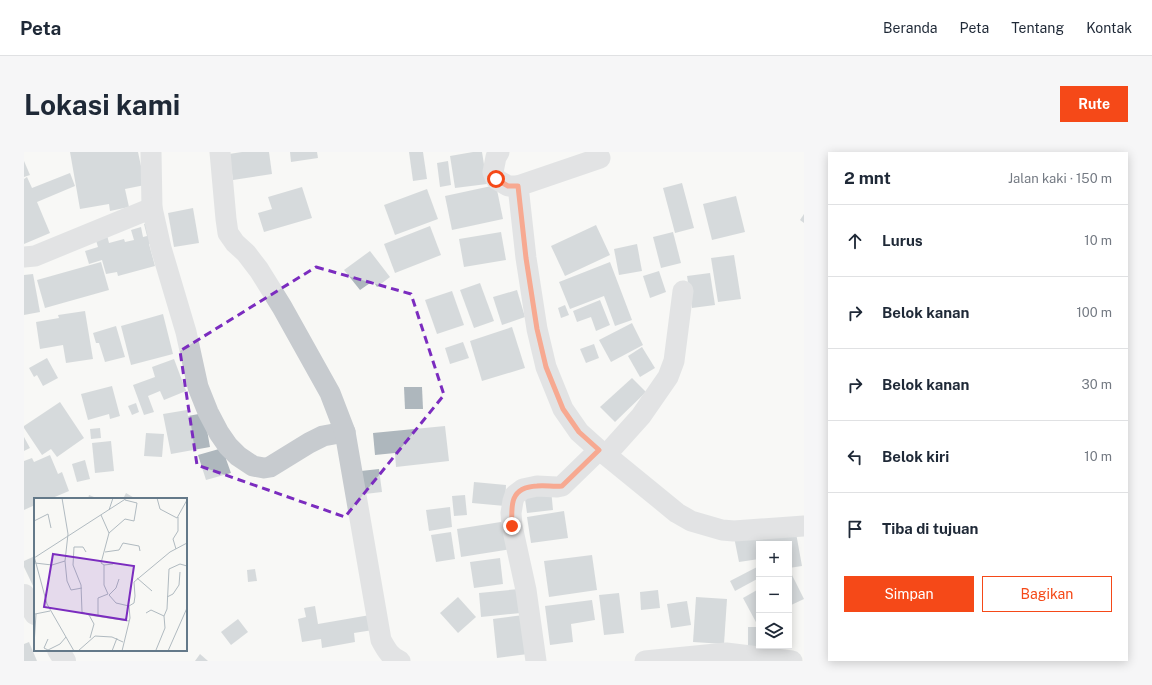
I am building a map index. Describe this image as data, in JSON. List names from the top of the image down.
{
  "page": {
    "header": "Peta",
    "nav": [
      "Beranda",
      "Peta",
      "Tentang",
      "Kontak"
    ],
    "buttons": [
      "Rute",
      ["Simpan", "Bagikan"]
    ],
    "title": "Lokasi kami",
    "heading": ["2 mnt", "Jalan kaki · 150 m"],
    "list": [
      ["Lurus", "10 m"],
      ["Belok kanan", "100 m"],
      ["Belok kanan", "30 m"],
      ["Belok kiri", "10 m"],
      "Tiba di tujuan"
    ],
    "map_buttons": ["+", "−"]
  }
}
